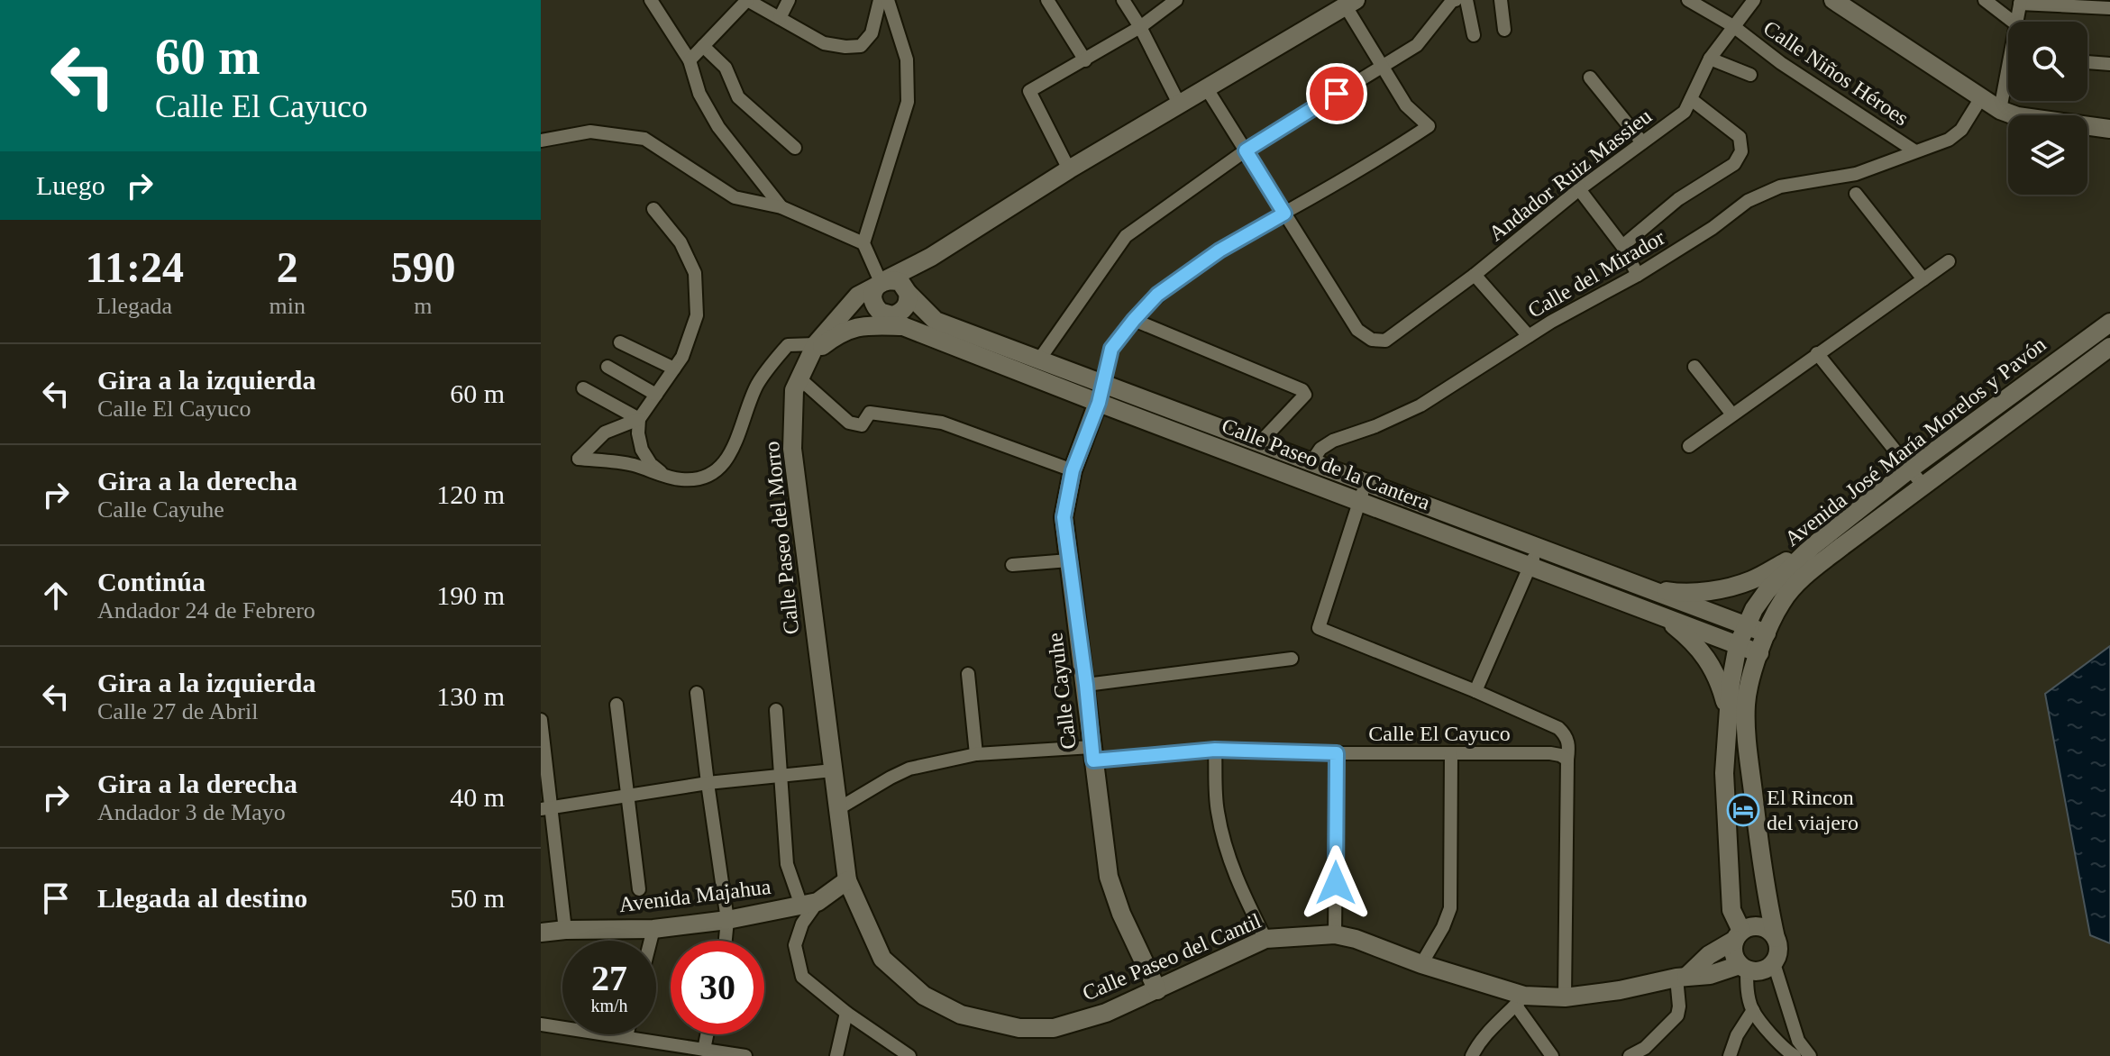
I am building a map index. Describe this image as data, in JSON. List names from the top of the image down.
{
  "streets": {
    "street": [
      "Calle Niños Héroes",
      "Andador Ruiz Massieu",
      "Calle del Mirador",
      "Avenida José María Morelos y Pavón",
      "Calle Paseo de la Cantera",
      "Calle Paseo del Morro",
      "Calle Cayuhe",
      "Calle El Cayuco",
      "Avenida Majahua",
      "Calle Paseo del Cantil"
    ]
  },
  "crossings": [
    ["Calle Niños Héroes", "Andador Ruiz Massieu"],
    ["Calle Niños Héroes", "Calle del Mirador"],
    ["Calle del Mirador", "Calle Paseo de la Cantera"],
    ["Avenida José María Morelos y Pavón", "Calle Paseo de la Cantera"],
    ["Avenida José María Morelos y Pavón", "Calle Paseo del Cantil"],
    ["Calle Paseo de la Cantera", "Calle Paseo del Morro"],
    ["Calle Paseo de la Cantera", "Calle Cayuhe"],
    ["Calle Paseo del Morro", "Calle Paseo del Cantil"],
    ["Calle Cayuhe", "Calle El Cayuco"],
    ["Calle Cayuhe", "Calle Paseo del Cantil"],
    ["Calle El Cayuco", "Calle Paseo del Cantil"],
    ["Avenida Majahua", "Calle Paseo del Cantil"]
  ],
  "places": {
    "hotel": ["El Rincon del viajero"]
  },
  "page": {
    "turn": ["60 m", "Calle El Cayuco"],
    "then": "Luego",
    "eta": [
      "11:24",
      "Llegada",
      "2",
      "min",
      "590",
      "m"
    ],
    "list": [
      {
        "name": "Gira a la izquierda",
        "note": "Calle El Cayuco",
        "value": "60 m"
      },
      {
        "name": "Gira a la derecha",
        "note": "Calle Cayuhe",
        "value": "120 m"
      },
      {
        "name": "Continúa",
        "note": "Andador 24 de Febrero",
        "value": "190 m"
      },
      {
        "name": "Gira a la izquierda",
        "note": "Calle 27 de Abril",
        "value": "130 m"
      },
      {
        "name": "Gira a la derecha",
        "note": "Andador 3 de Mayo",
        "value": "40 m"
      },
      {
        "name": "Llegada al destino",
        "value": "50 m"
      }
    ],
    "speed": "27 km/h",
    "limit": "30"
  }
}
